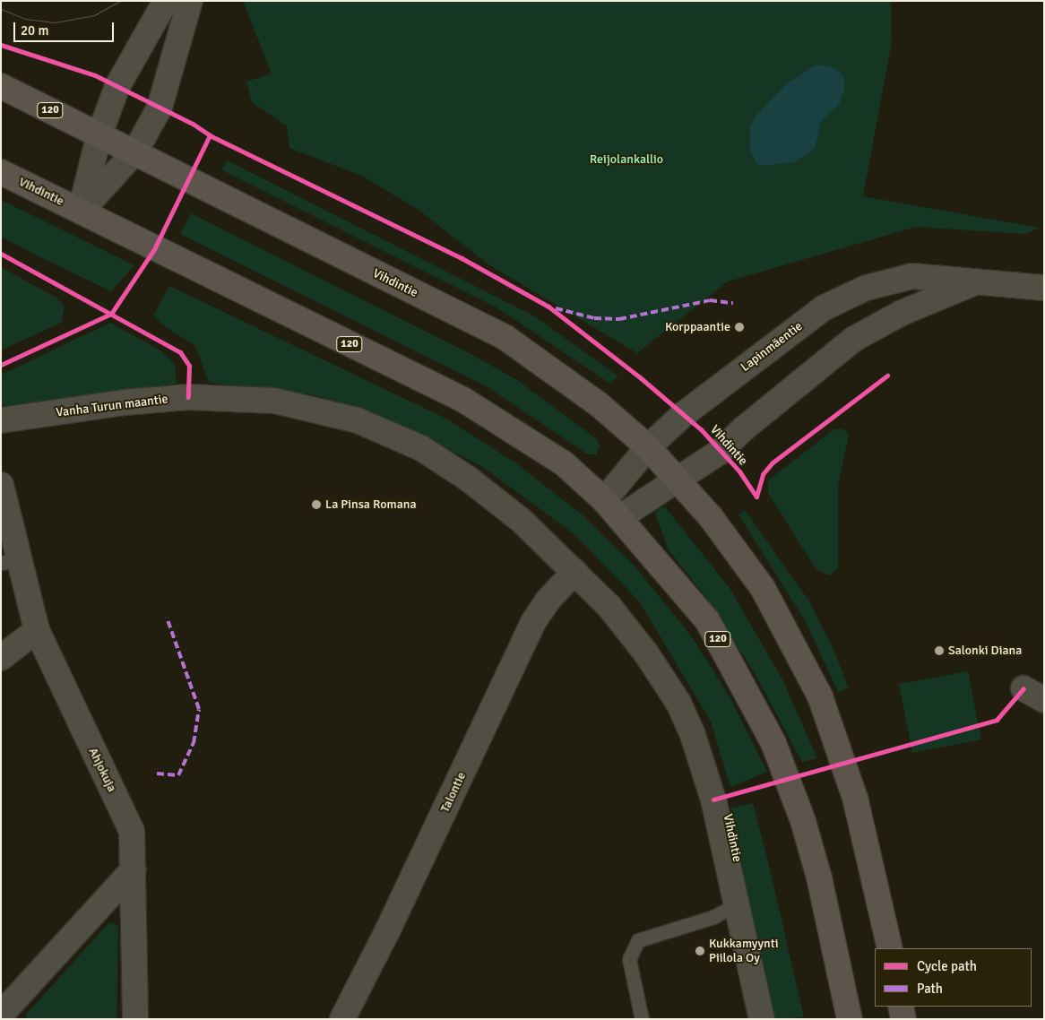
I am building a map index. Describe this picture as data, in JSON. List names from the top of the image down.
{
  "streets": {
    "main road": ["120", "Vihdintie"],
    "street": [
      "Lapinmäentie",
      "Vanha Turun maantie",
      "Ahjokuja",
      "Talontie"
    ]
  },
  "crossings": [
    ["Vihdintie", "Lapinmäentie"],
    ["Vihdintie", "Vanha Turun maantie"],
    ["Vihdintie", "Talontie"],
    ["Vanha Turun maantie", "Talontie"]
  ],
  "parks": ["Reijolankallio"],
  "places": [
    "Korppaantie",
    "La Pinsa Romana",
    "Salonki Diana",
    "Kukkamyynti Piilola Oy"
  ],
  "legend": ["Cycle path", "Path"],
  "scale_bar": "20 m"
}
